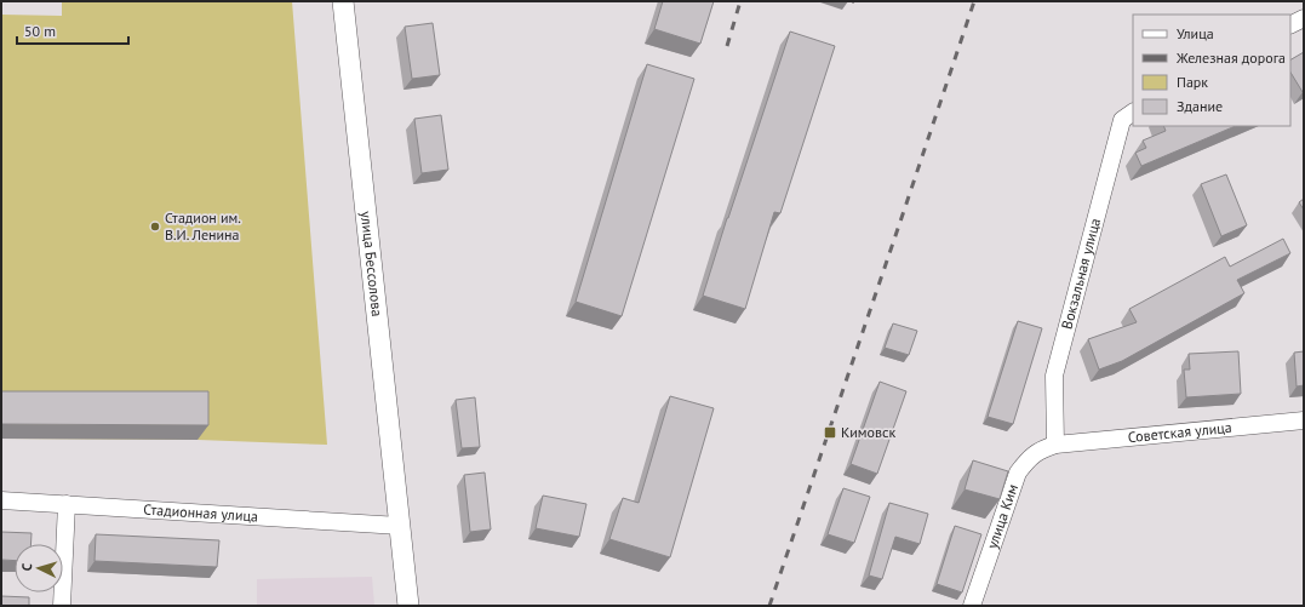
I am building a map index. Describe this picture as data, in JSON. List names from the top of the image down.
{
  "streets": {
    "main road": ["улица Бессолова"],
    "street": [
      "Вокзальная улица",
      "Советская улица",
      "Стадионная улица",
      "улица Ким"
    ]
  },
  "crossings": [
    ["улица Бессолова", "Стадионная улица"],
    ["Вокзальная улица", "Советская улица"],
    ["Вокзальная улица", "улица Ким"],
    ["Советская улица", "улица Ким"]
  ],
  "places": {
    "other": ["Стадион им. В.И. Ленина"],
    "transit": ["Кимовск"]
  },
  "legend": [
    "Улица",
    "Железная дорога",
    "Парк",
    "Здание"
  ],
  "scale_bar": "50 m",
  "north": "left"
}
